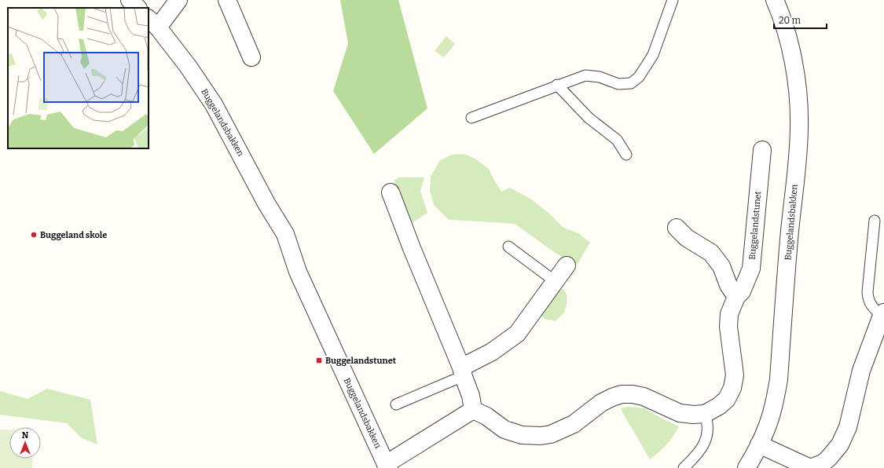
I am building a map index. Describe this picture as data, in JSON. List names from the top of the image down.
{
  "streets": {
    "street": ["Buggelandsbakken", "Buggelandstunet"]
  },
  "places": {
    "other": ["Buggeland skole"],
    "transit": ["Buggelandstunet"]
  },
  "scale_bar": "20 m",
  "north": "top"
}
